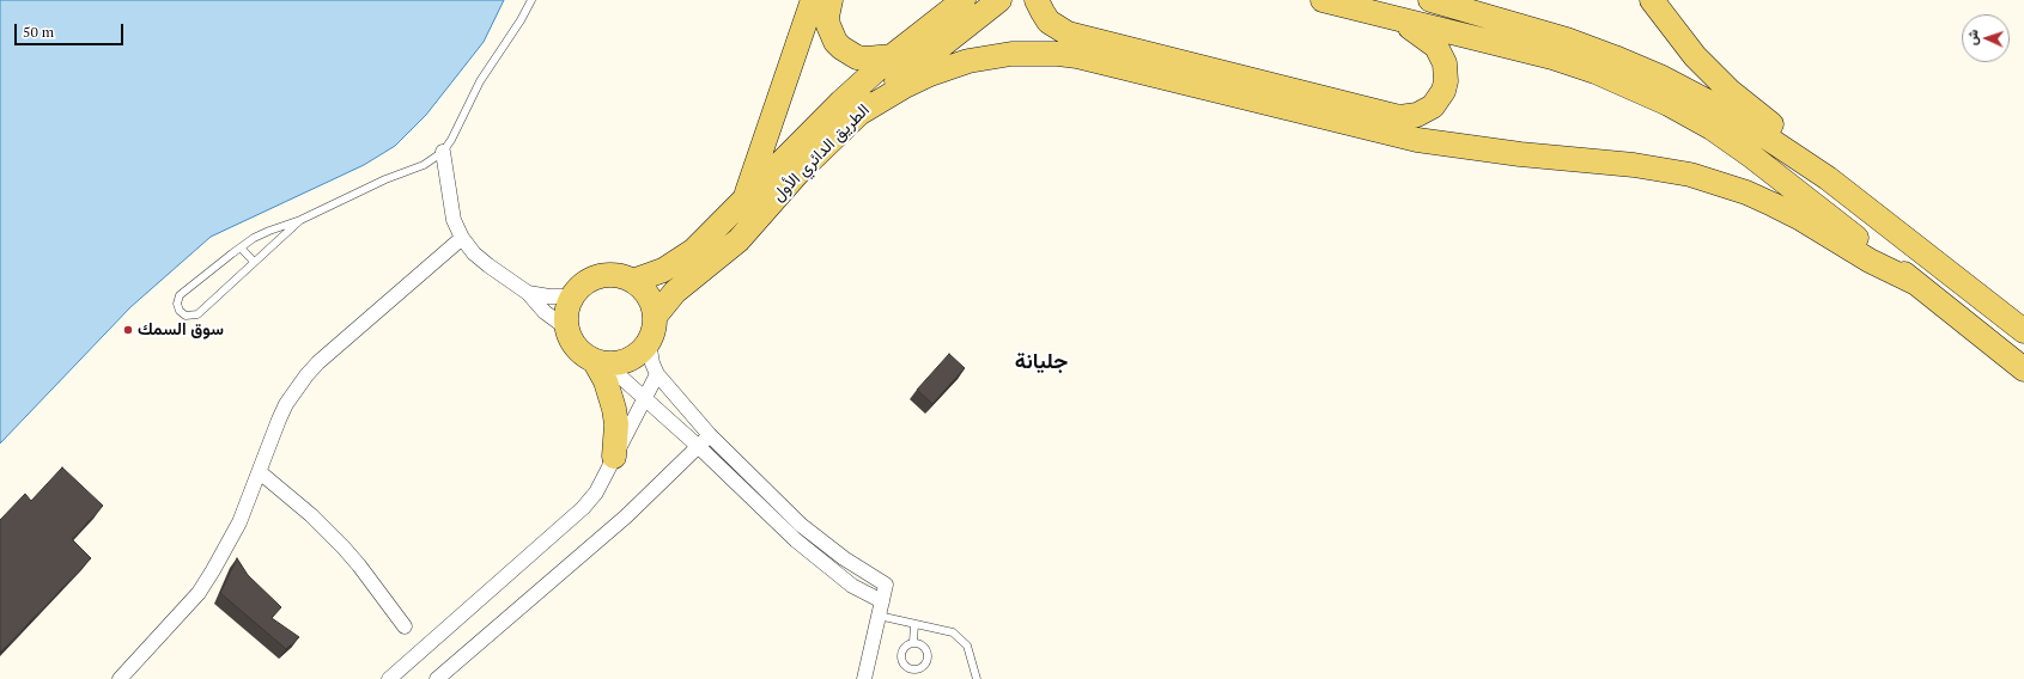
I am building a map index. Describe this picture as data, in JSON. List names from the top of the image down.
{
  "streets": {
    "main road": ["الطريق الدائري الأول"]
  },
  "districts": ["جليانة"],
  "places": ["سوق السمك"],
  "scale_bar": "50 m",
  "north": "left"
}
